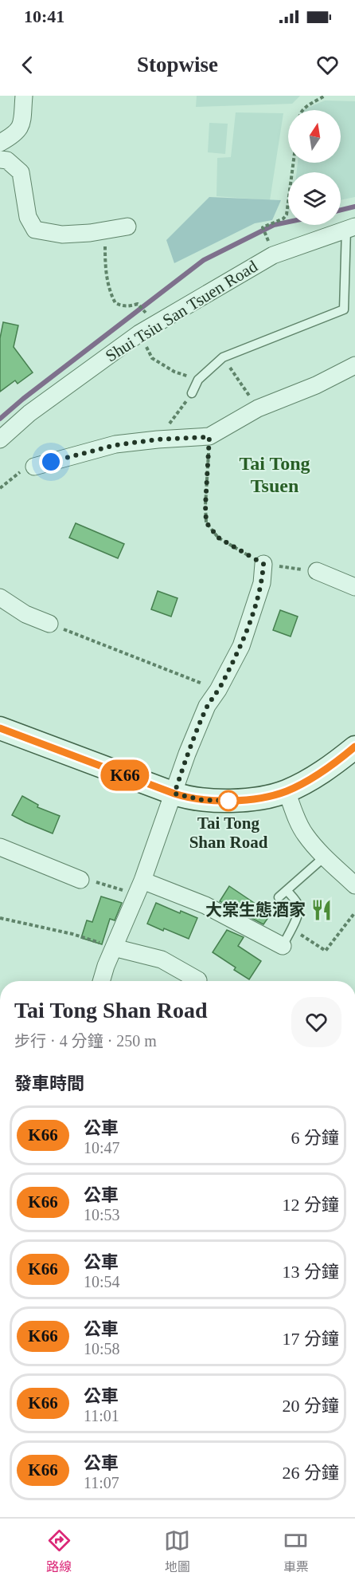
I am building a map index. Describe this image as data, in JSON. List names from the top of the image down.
{
  "streets": {
    "street": ["Shui Tsiu San Tsuen Road"]
  },
  "districts": ["Tai Tong Tsuen"],
  "places": {
    "other": ["Tai Tong Shan Road"],
    "restaurant": ["大棠生態酒家"]
  },
  "lines": ["bus line K66"],
  "north": "top",
  "page": {
    "status": "10:41",
    "header": "Stopwise",
    "on_map": "K66",
    "heading": [
      ["Tai Tong Shan Road", "步行 · 4 分鐘 · 250 m"],
      "發車時間"
    ],
    "list": [
      {
        "mark": "K66",
        "name": "公車",
        "note": "10:47",
        "value": "6 分鐘"
      },
      {
        "mark": "K66",
        "name": "公車",
        "note": "10:53",
        "value": "12 分鐘"
      },
      {
        "mark": "K66",
        "name": "公車",
        "note": "10:54",
        "value": "13 分鐘"
      },
      {
        "mark": "K66",
        "name": "公車",
        "note": "10:58",
        "value": "17 分鐘"
      },
      {
        "mark": "K66",
        "name": "公車",
        "note": "11:01",
        "value": "20 分鐘"
      },
      {
        "mark": "K66",
        "name": "公車",
        "note": "11:07",
        "value": "26 分鐘"
      }
    ],
    "tabs": ["路線", "地圖", "車票"]
  }
}
